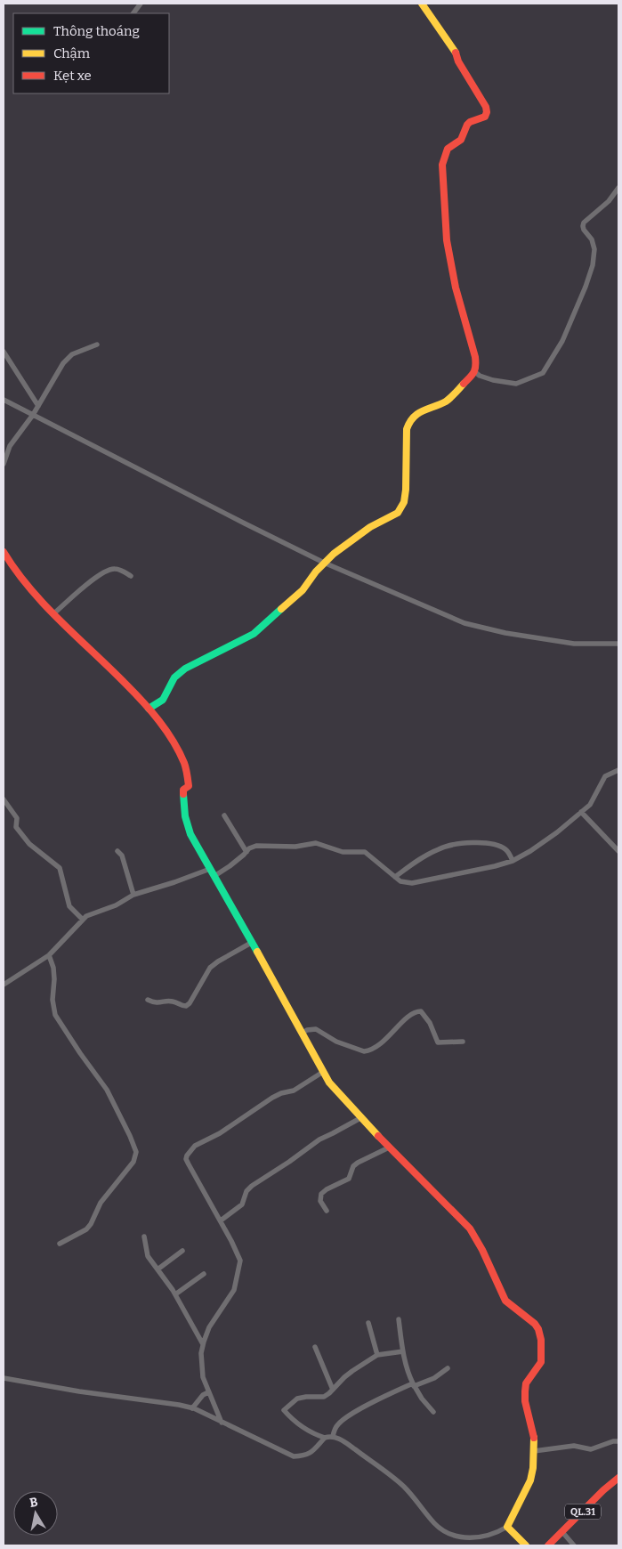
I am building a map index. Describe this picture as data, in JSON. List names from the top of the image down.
{
  "streets": {
    "main road": ["QL.31"]
  },
  "legend": ["Thông thoáng", "Chậm", "Kẹt xe"],
  "north": "top"
}
